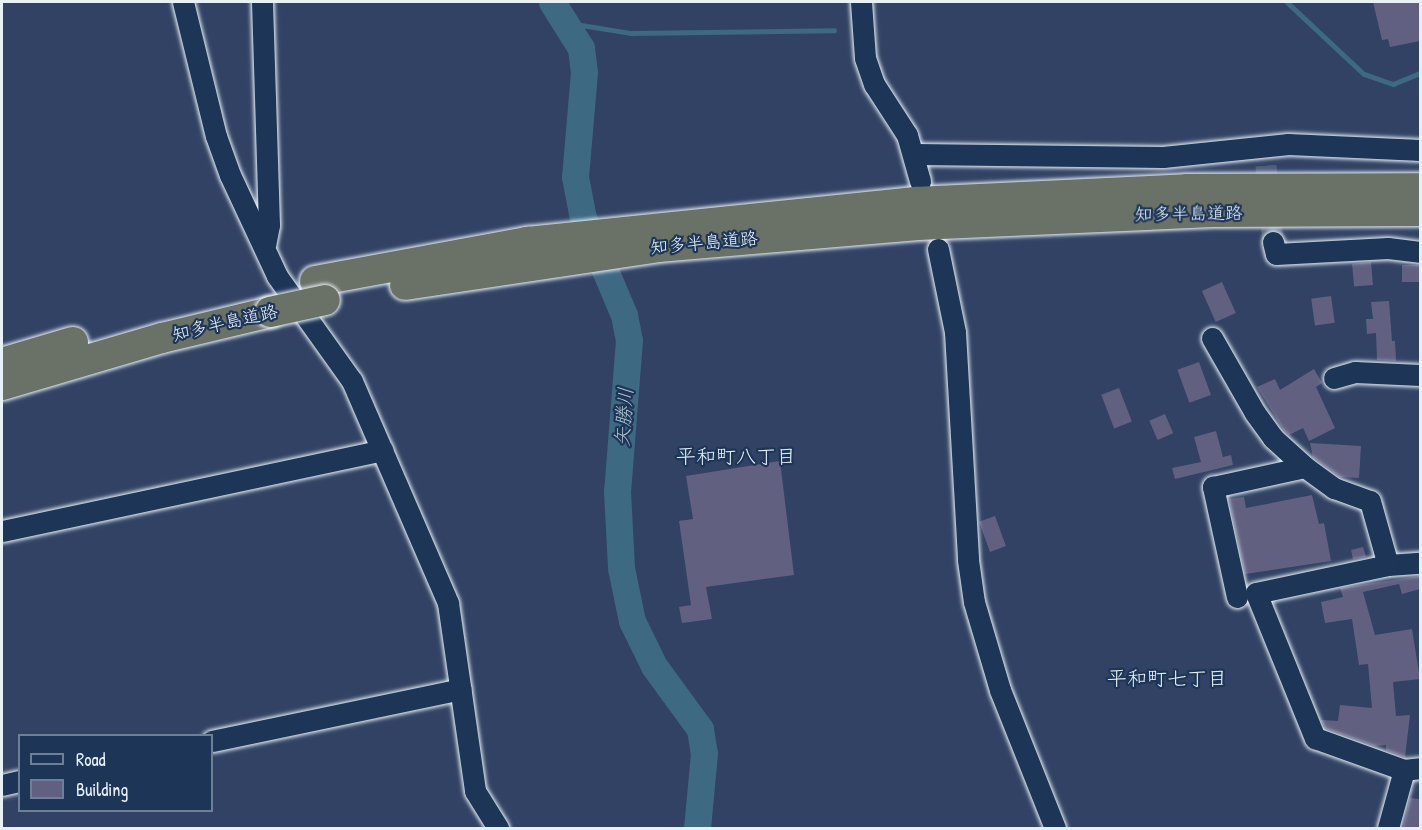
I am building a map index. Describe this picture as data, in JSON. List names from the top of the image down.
{
  "streets": {
    "highway": ["知多半島道路"]
  },
  "districts": ["平和町八丁目", "平和町七丁目"],
  "water": ["矢勝川"],
  "legend": ["Road", "Building"]
}
